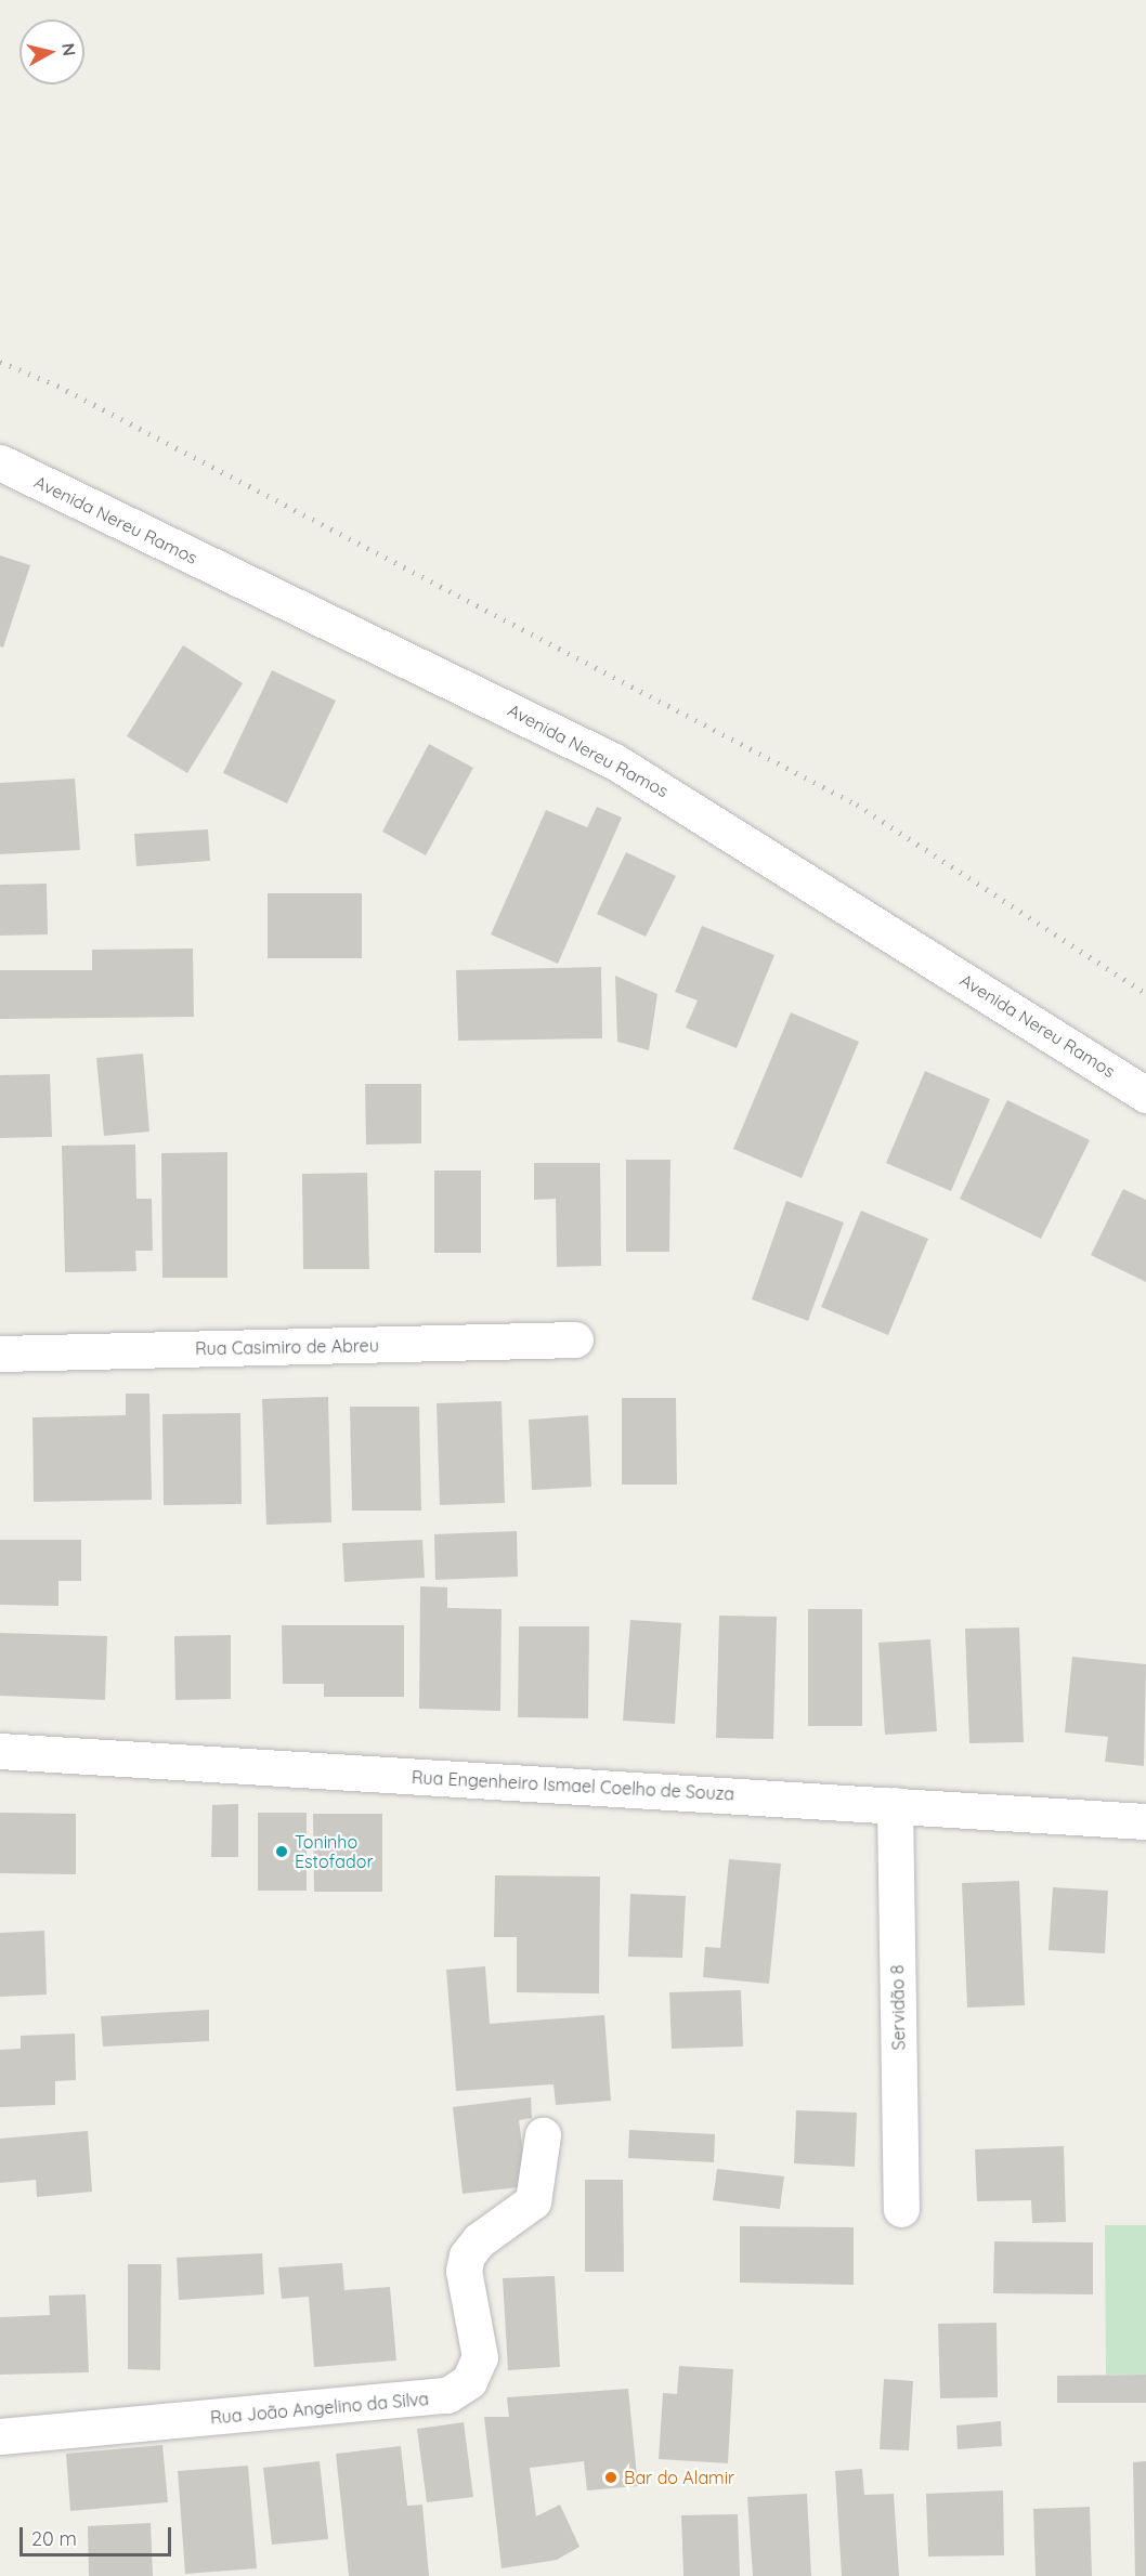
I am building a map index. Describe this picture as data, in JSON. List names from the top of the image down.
{
  "streets": {
    "street": [
      "Avenida Nereu Ramos",
      "Rua Casimiro de Abreu",
      "Rua Engenheiro Ismael Coelho de Souza",
      "Servidão 8",
      "Rua João Angelino da Silva"
    ]
  },
  "crossings": [
    ["Rua Engenheiro Ismael Coelho de Souza", "Servidão 8"]
  ],
  "places": ["Toninho Estofador", "Bar do Alamir"],
  "scale_bar": "20 m",
  "north": "right"
}
